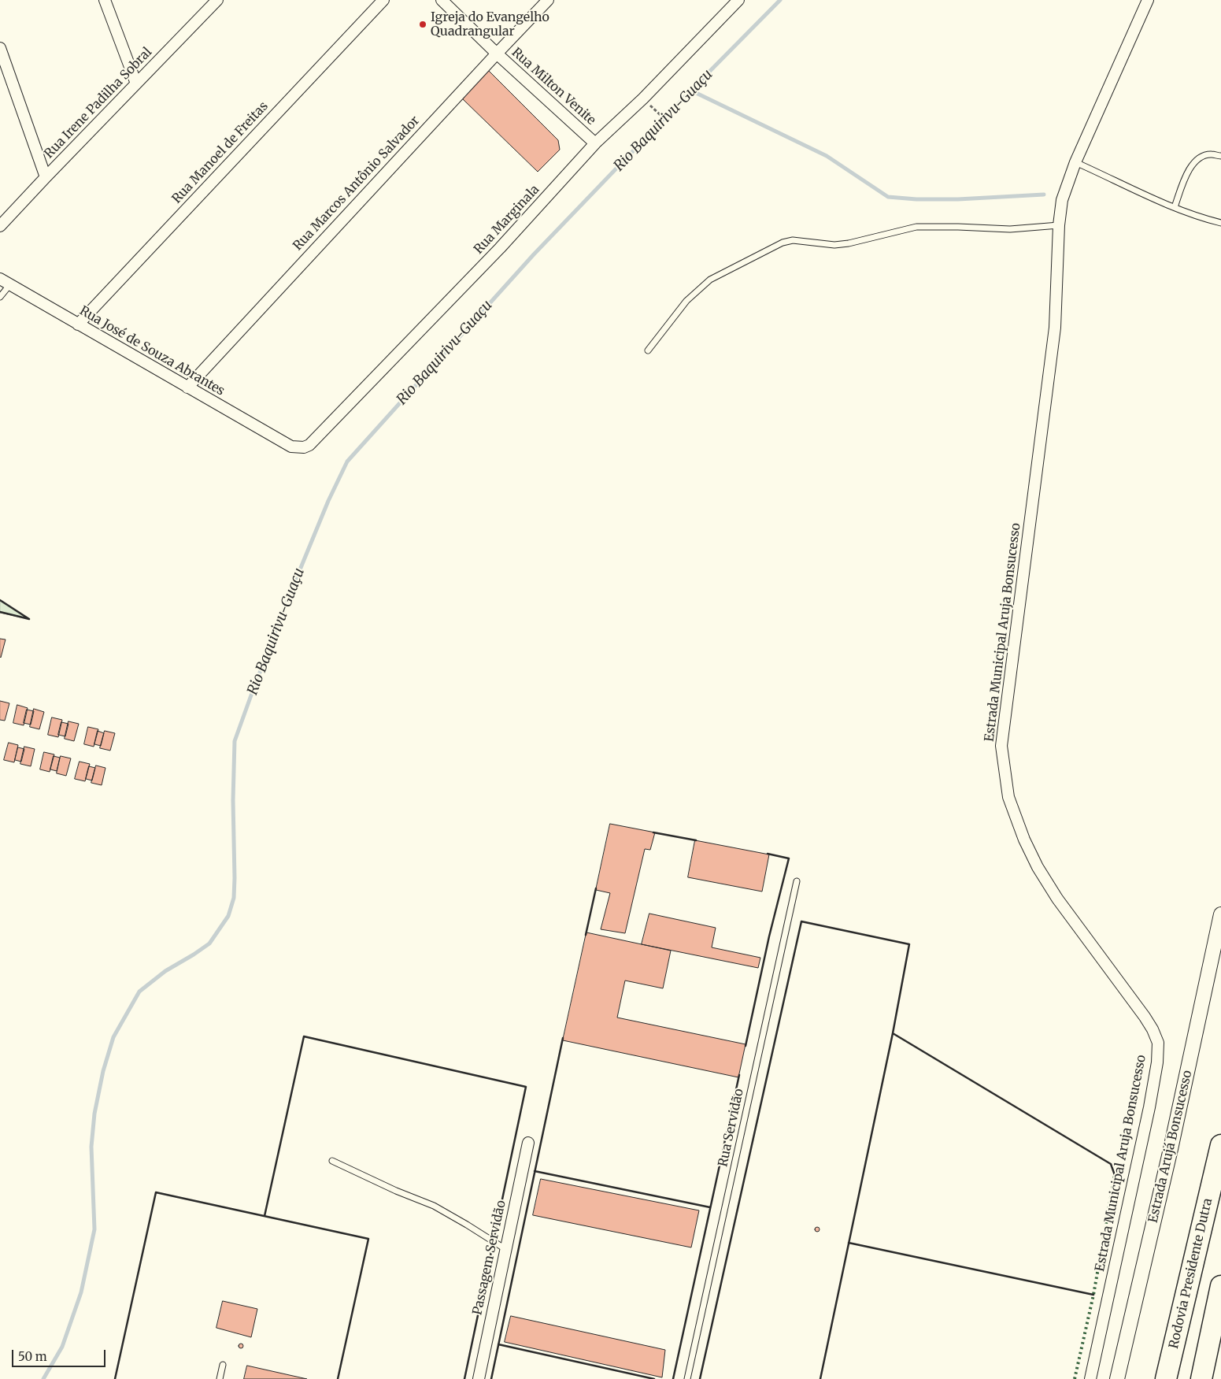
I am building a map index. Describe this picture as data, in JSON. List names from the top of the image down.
{
  "streets": {
    "highway": ["Rodovia Presidente Dutra"],
    "street": [
      "Rua Milton Venite",
      "Rua Irene Padilha Sobral",
      "Rua Manoel de Freitas",
      "Rua Marcos Antônio Salvador",
      "Rua Marginala",
      "Rua José de Souza Abrantes",
      "Estrada Municipal Aruja Bonsucesso",
      "Estrada Arujá Bonsucesso",
      "Passagem Servidão"
    ],
    "lane": ["Rua Servidão"]
  },
  "crossings": [
    ["Rua Milton Venite", "Rua Marcos Antônio Salvador"],
    ["Rua Milton Venite", "Rua Marginala"],
    ["Rua Manoel de Freitas", "Rua José de Souza Abrantes"],
    ["Rua Marcos Antônio Salvador", "Rua José de Souza Abrantes"],
    ["Rua Marginala", "Rua José de Souza Abrantes"]
  ],
  "water": ["Rio Baquirivu-Guaçu"],
  "places": ["Igreja do Evangelho Quadrangular"],
  "scale_bar": "50 m"
}
